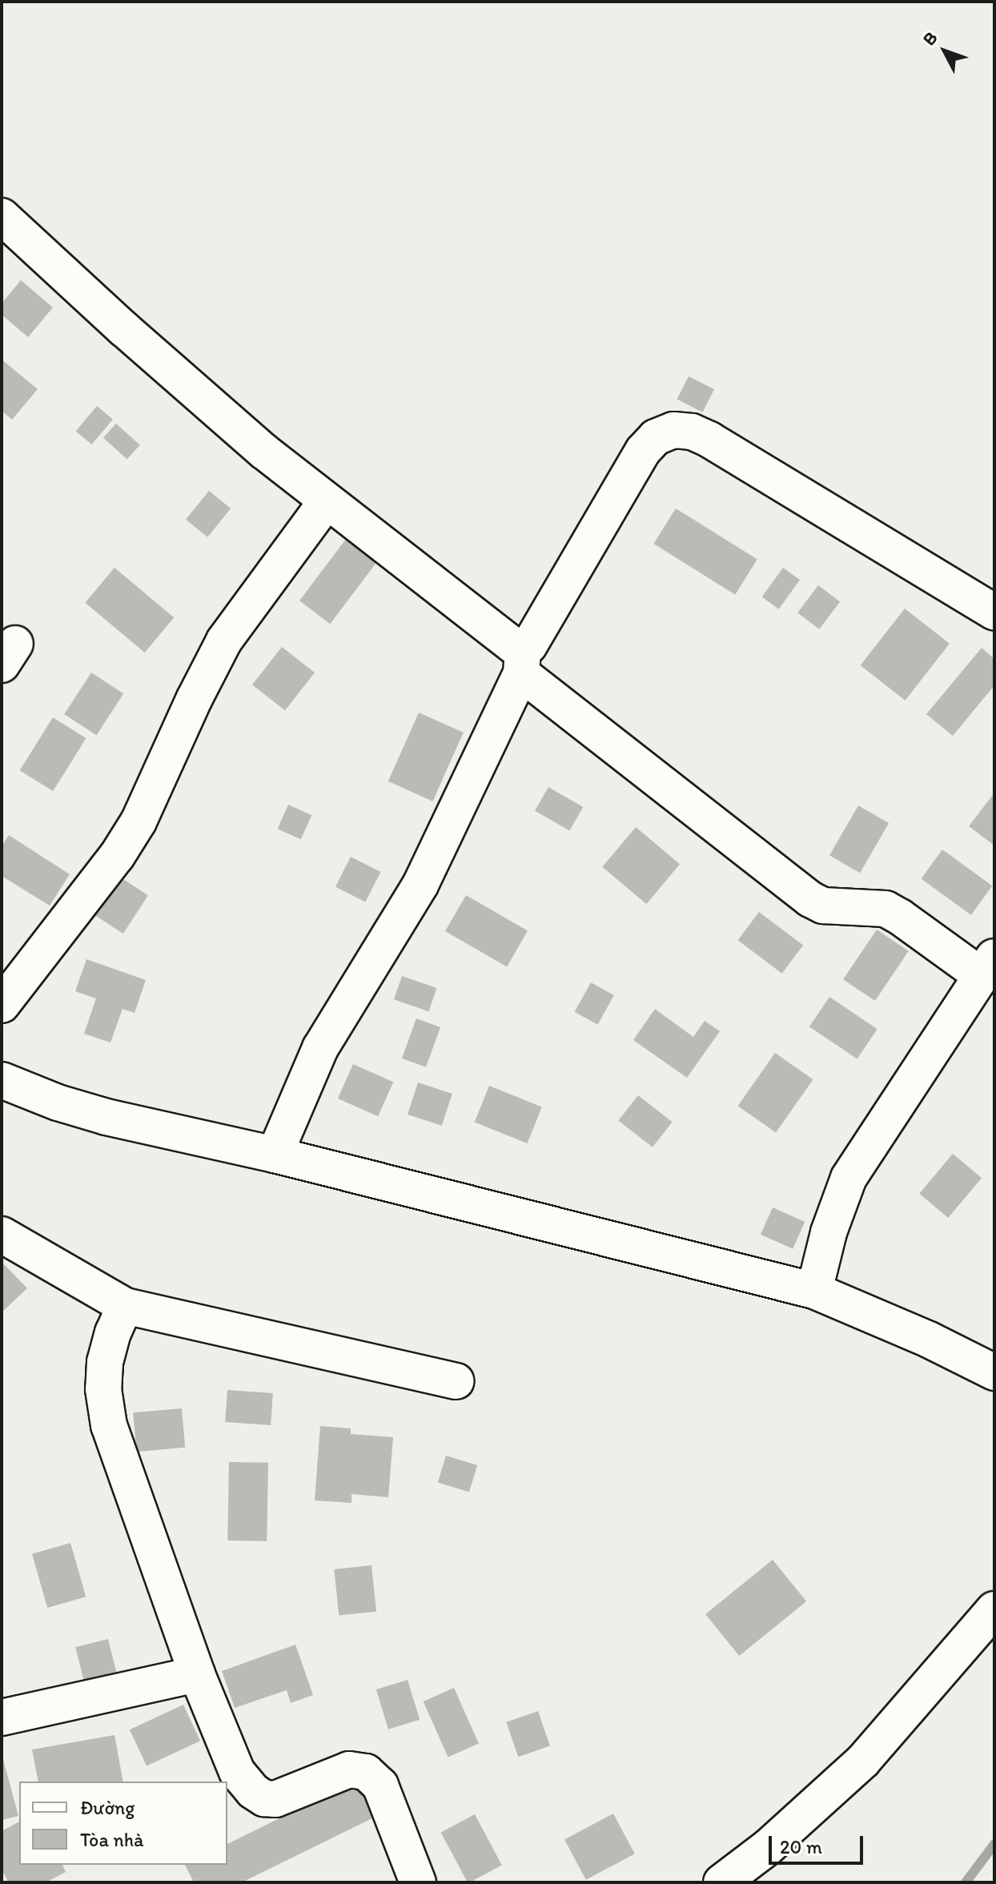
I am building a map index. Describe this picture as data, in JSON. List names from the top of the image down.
{
  "legend": ["Đường", "Tòa nhà"],
  "scale_bar": "20 m",
  "north": "top left"
}
